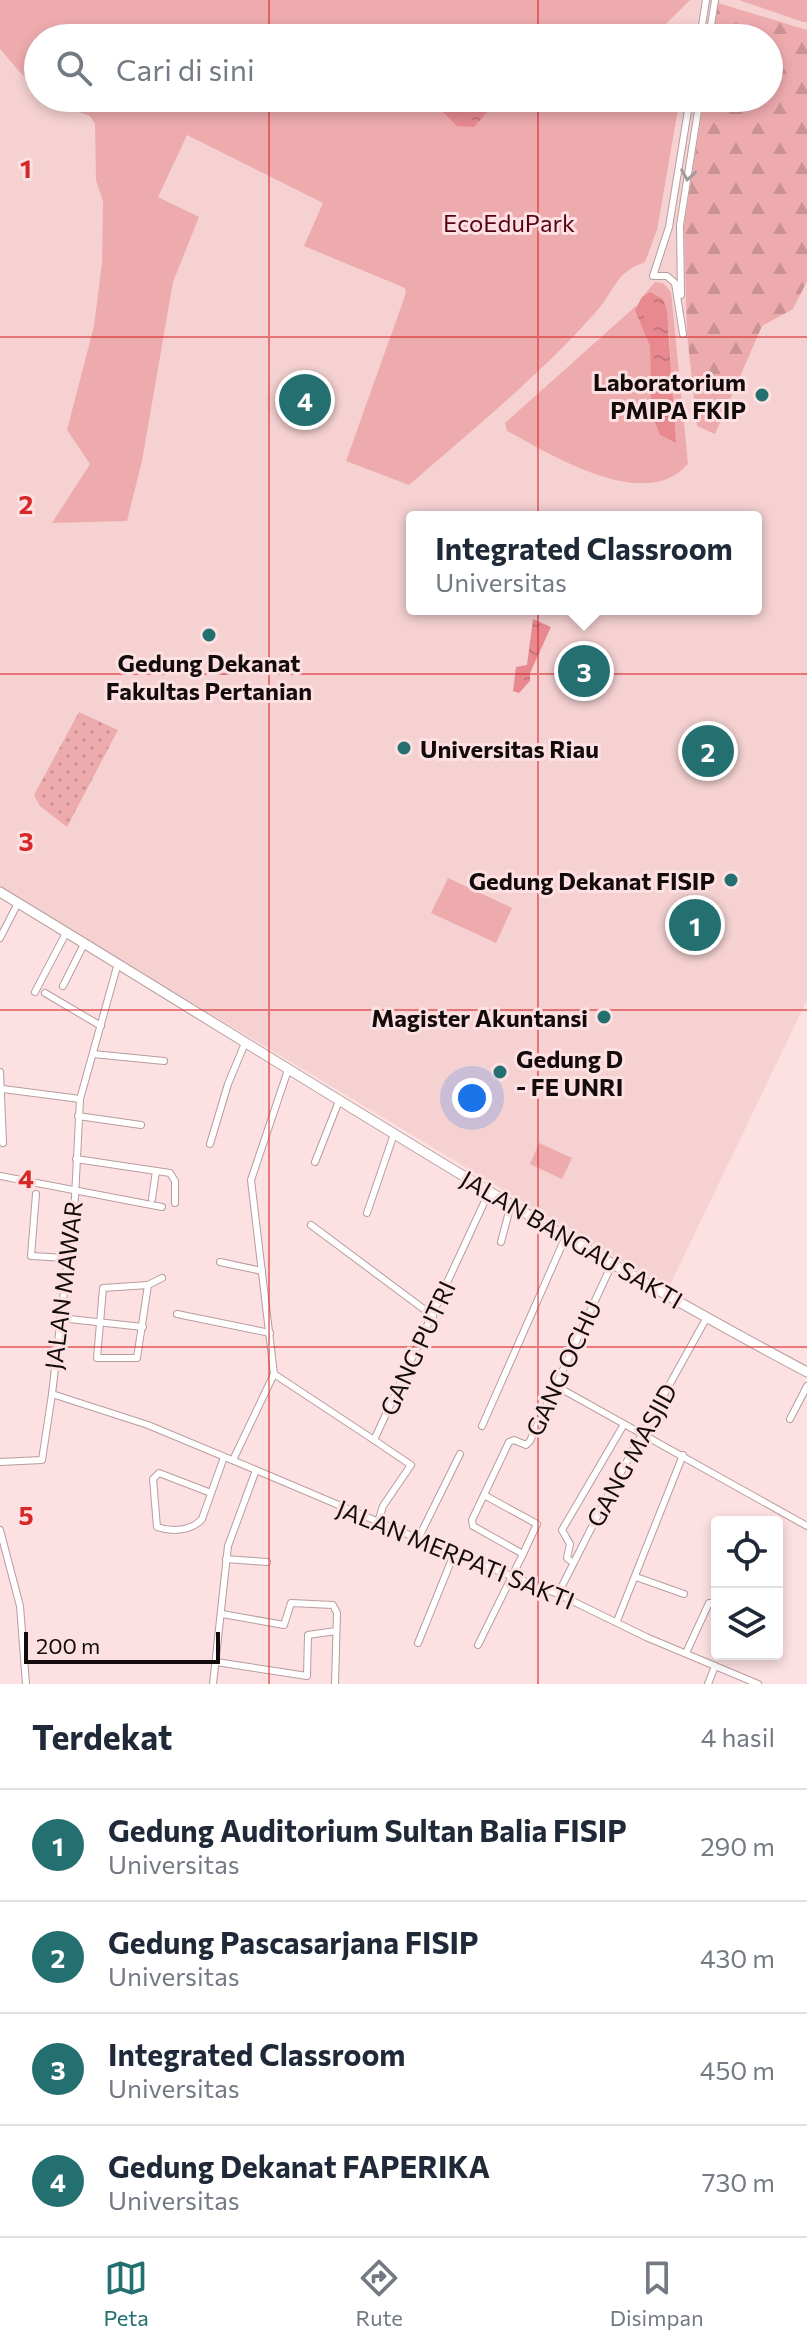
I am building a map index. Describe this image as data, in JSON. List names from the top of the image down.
{
  "streets": {
    "street": [
      "JALAN BANGAU SAKTI",
      "JALAN MAWAR",
      "GANG PUTRI",
      "GANG OCHU",
      "GANG MASJID",
      "JALAN MERPATI SAKTI"
    ]
  },
  "crossings": [
    ["JALAN BANGAU SAKTI", "JALAN MAWAR"],
    ["JALAN BANGAU SAKTI", "GANG PUTRI"],
    ["JALAN BANGAU SAKTI", "GANG OCHU"],
    ["JALAN BANGAU SAKTI", "GANG MASJID"],
    ["JALAN MAWAR", "JALAN MERPATI SAKTI"],
    ["GANG MASJID", "JALAN MERPATI SAKTI"]
  ],
  "parks": ["EcoEduPark"],
  "places": [
    "Laboratorium PMIPA FKIP",
    "Gedung Dekanat Fakultas Pertanian",
    "Universitas Riau",
    "Gedung Dekanat FISIP",
    "Magister Akuntansi",
    "Gedung D - FE UNRI"
  ],
  "scale_bar": "200 m",
  "page": {
    "search": "Cari di sini",
    "pins": [
      "4",
      "3",
      "2",
      "1"
    ],
    "popup": ["Integrated Classroom", "Universitas"],
    "scale": "200 m",
    "heading": ["Terdekat", "4 hasil"],
    "list": [
      {
        "mark": "1",
        "name": "Gedung Auditorium Sultan Balia FISIP",
        "note": "Universitas",
        "value": "290 m"
      },
      {
        "mark": "2",
        "name": "Gedung Pascasarjana FISIP",
        "note": "Universitas",
        "value": "430 m"
      },
      {
        "mark": "3",
        "name": "Integrated Classroom",
        "note": "Universitas",
        "value": "450 m"
      },
      {
        "mark": "4",
        "name": "Gedung Dekanat FAPERIKA",
        "note": "Universitas",
        "value": "730 m"
      }
    ],
    "nav": ["Peta", "Rute", "Disimpan"]
  },
  "grid": {
    "rows": [
      "1",
      "2",
      "3",
      "4",
      "5"
    ]
  }
}
